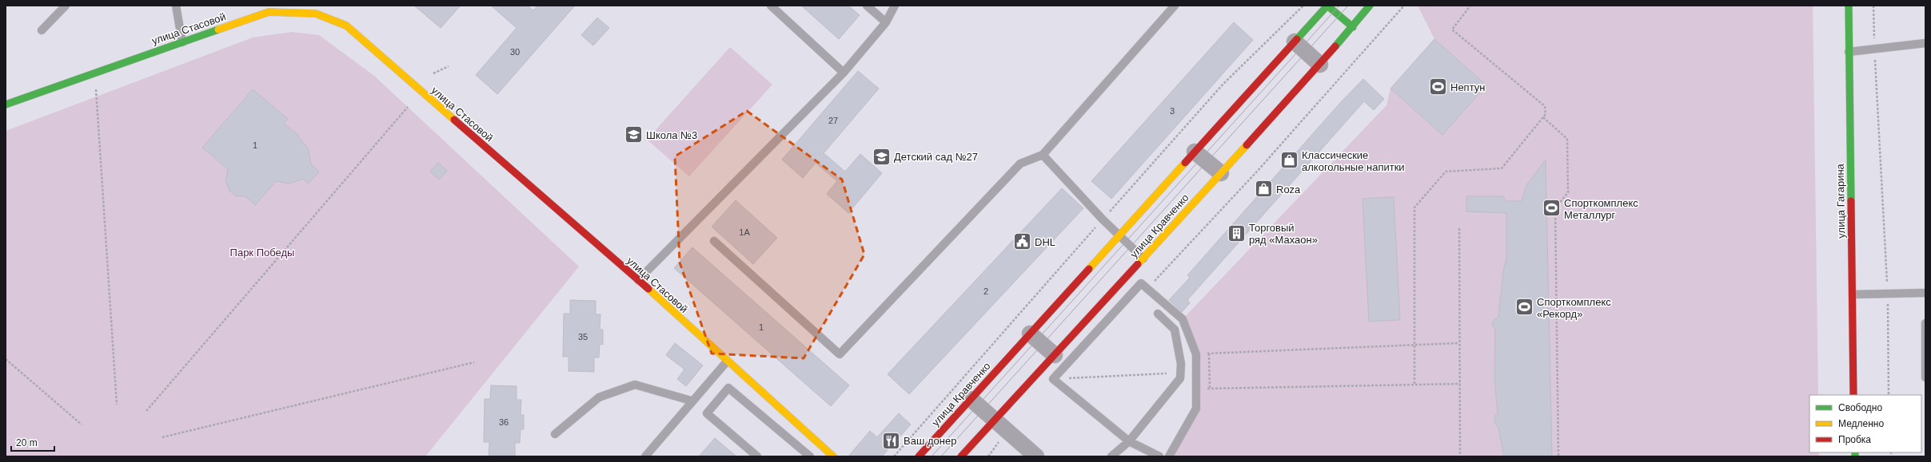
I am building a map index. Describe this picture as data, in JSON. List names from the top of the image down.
{
  "streets": {
    "main road": ["улица Стасовой", "улица Гагарина", "улица Кравченко"]
  },
  "parks": ["Парк Победы"],
  "places": {
    "sports": ["Нептун", "Спорткомплекс Металлург", "Спорткомплекс «Рекорд»"],
    "school or university": ["Школа №3", "Детский сад №27"],
    "shop": ["Классические алкогольные напитки", "Roza"],
    "building": ["Торговый ряд «Махаон»"],
    "public building": ["DHL"],
    "restaurant": ["Ваш донер"]
  },
  "house_numbers": [
    "30",
    "3",
    "27",
    "1",
    "1А",
    "2",
    "1",
    "35",
    "36"
  ],
  "legend": ["Свободно", "Медленно", "Пробка"],
  "scale_bar": "20 m"
}
